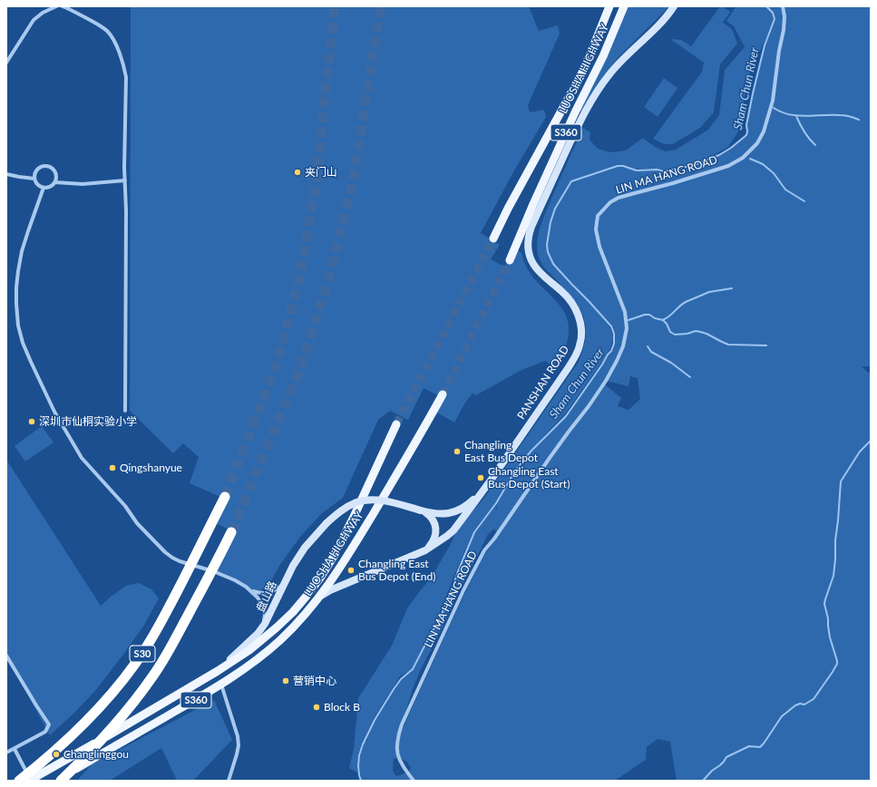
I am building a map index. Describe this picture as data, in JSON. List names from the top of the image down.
{
  "streets": {
    "highway": ["S30"],
    "main road": [
      "LUOSHA HIGHWAY",
      "S360",
      "PANSHAN ROAD",
      "盘山路"
    ],
    "street": ["LIN MA HANG ROAD"]
  },
  "crossings": [
    ["LUOSHA HIGHWAY", "PANSHAN ROAD"],
    ["LUOSHA HIGHWAY", "盘山路"]
  ],
  "water": ["Sham Chun River"],
  "places": [
    "夹门山",
    "深圳市仙桐实验小学",
    "Changling East Bus Depot",
    "Qingshanyue",
    "Changling East Bus Depot (Start)",
    "Changling East Bus Depot (End)",
    "营销中心",
    "Block B",
    "Changlinggou"
  ]
}
